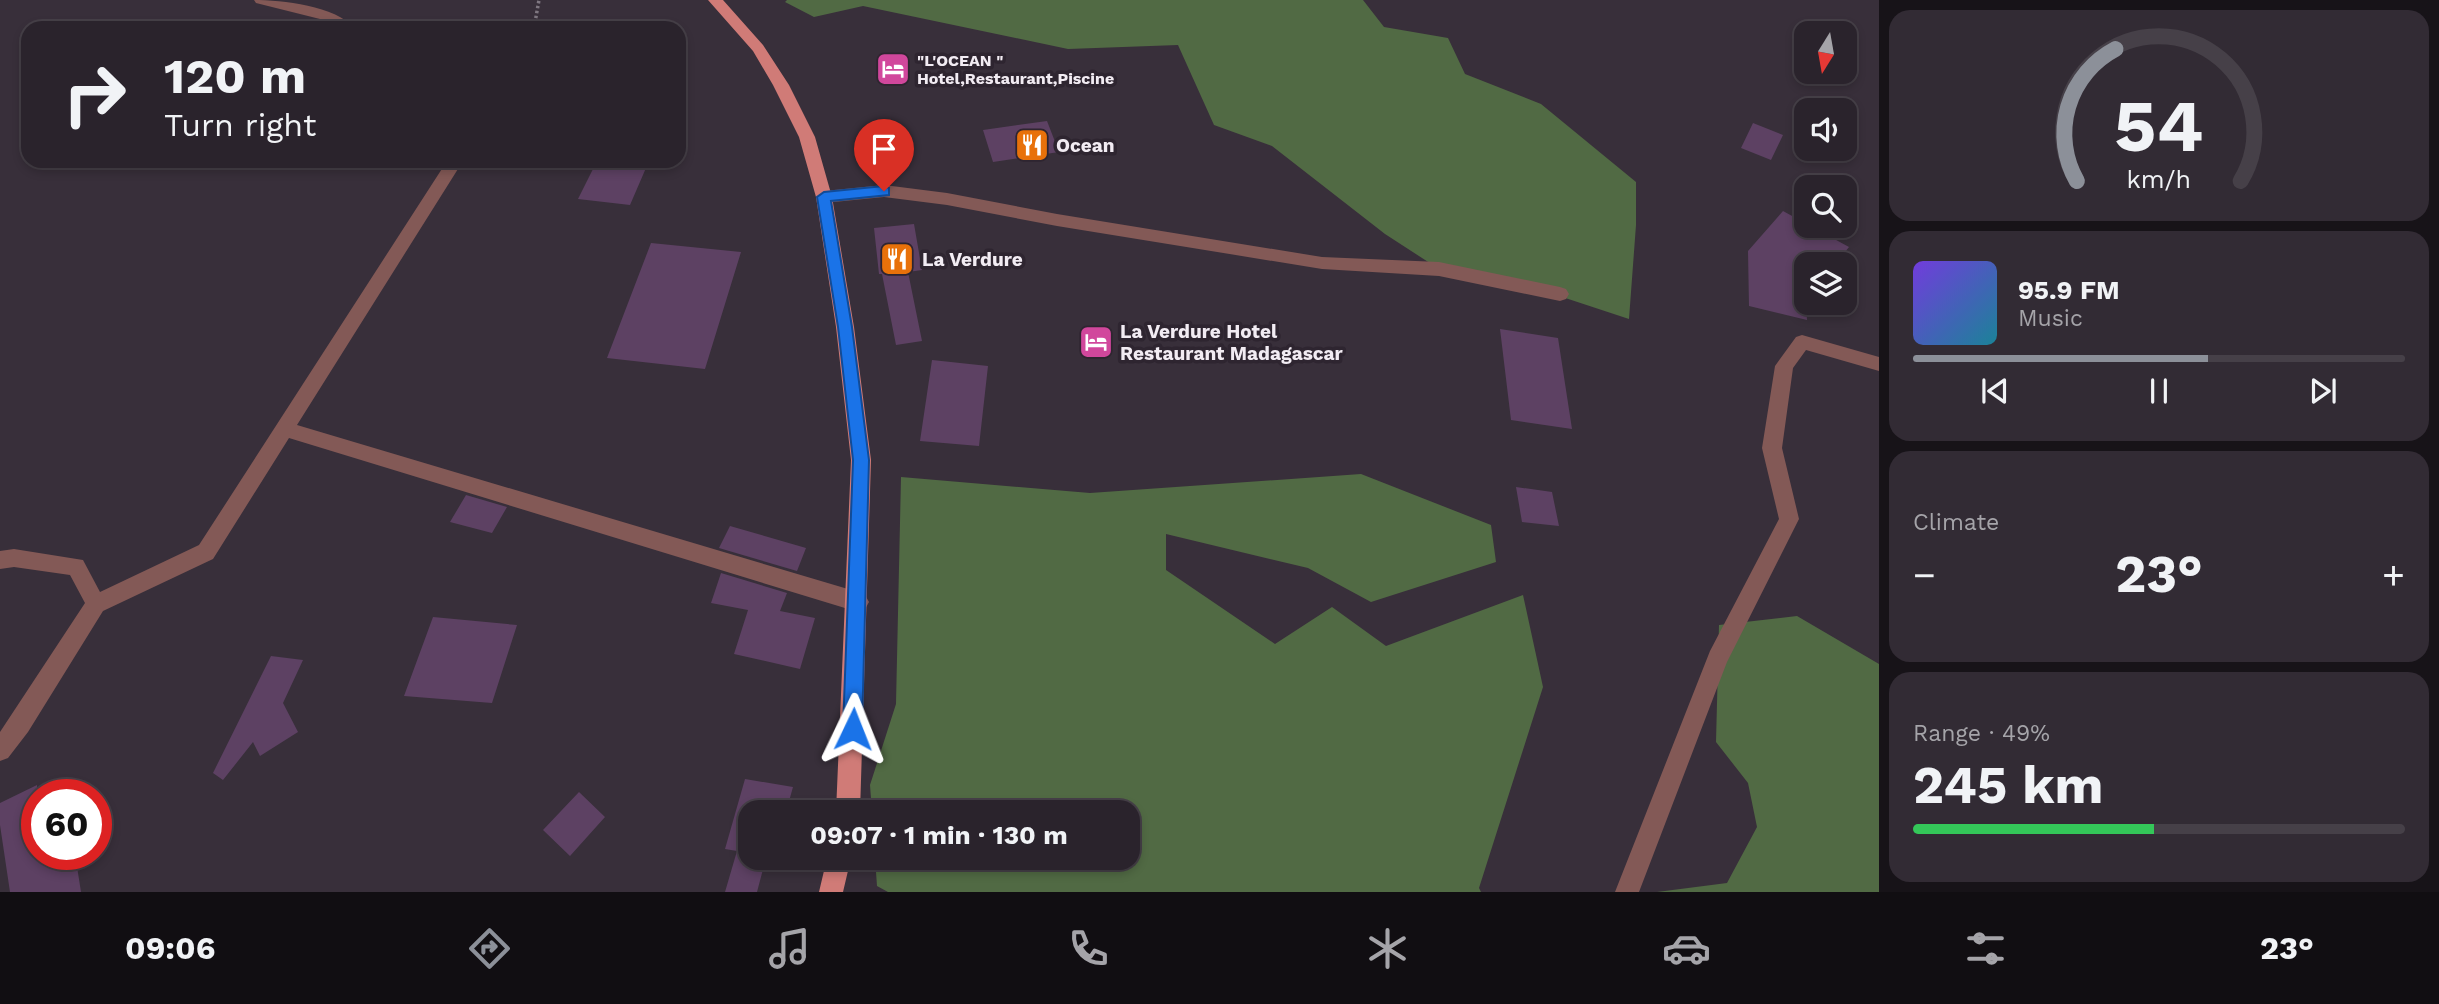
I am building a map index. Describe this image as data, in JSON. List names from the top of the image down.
{
  "places": {
    "hotel": ["\"L'OCEAN \" Hotel,Restaurant,Piscine", "La Verdure Hotel Restaurant Madagascar"],
    "restaurant": ["Ocean", "La Verdure"]
  },
  "north": "bottom",
  "page": {
    "turn": ["120 m", "Turn right"],
    "song": ["95.9 FM", "Music"],
    "tile": [
      "Climate",
      ["Range · 49%", "245 km"]
    ],
    "heat": ["−", "23°", "+"],
    "limit": "60",
    "trip": "09:07 · 1 min · 130 m",
    "tabs": ["09:06", "23°"],
    "gauge": ["54", "km/h"]
  }
}
